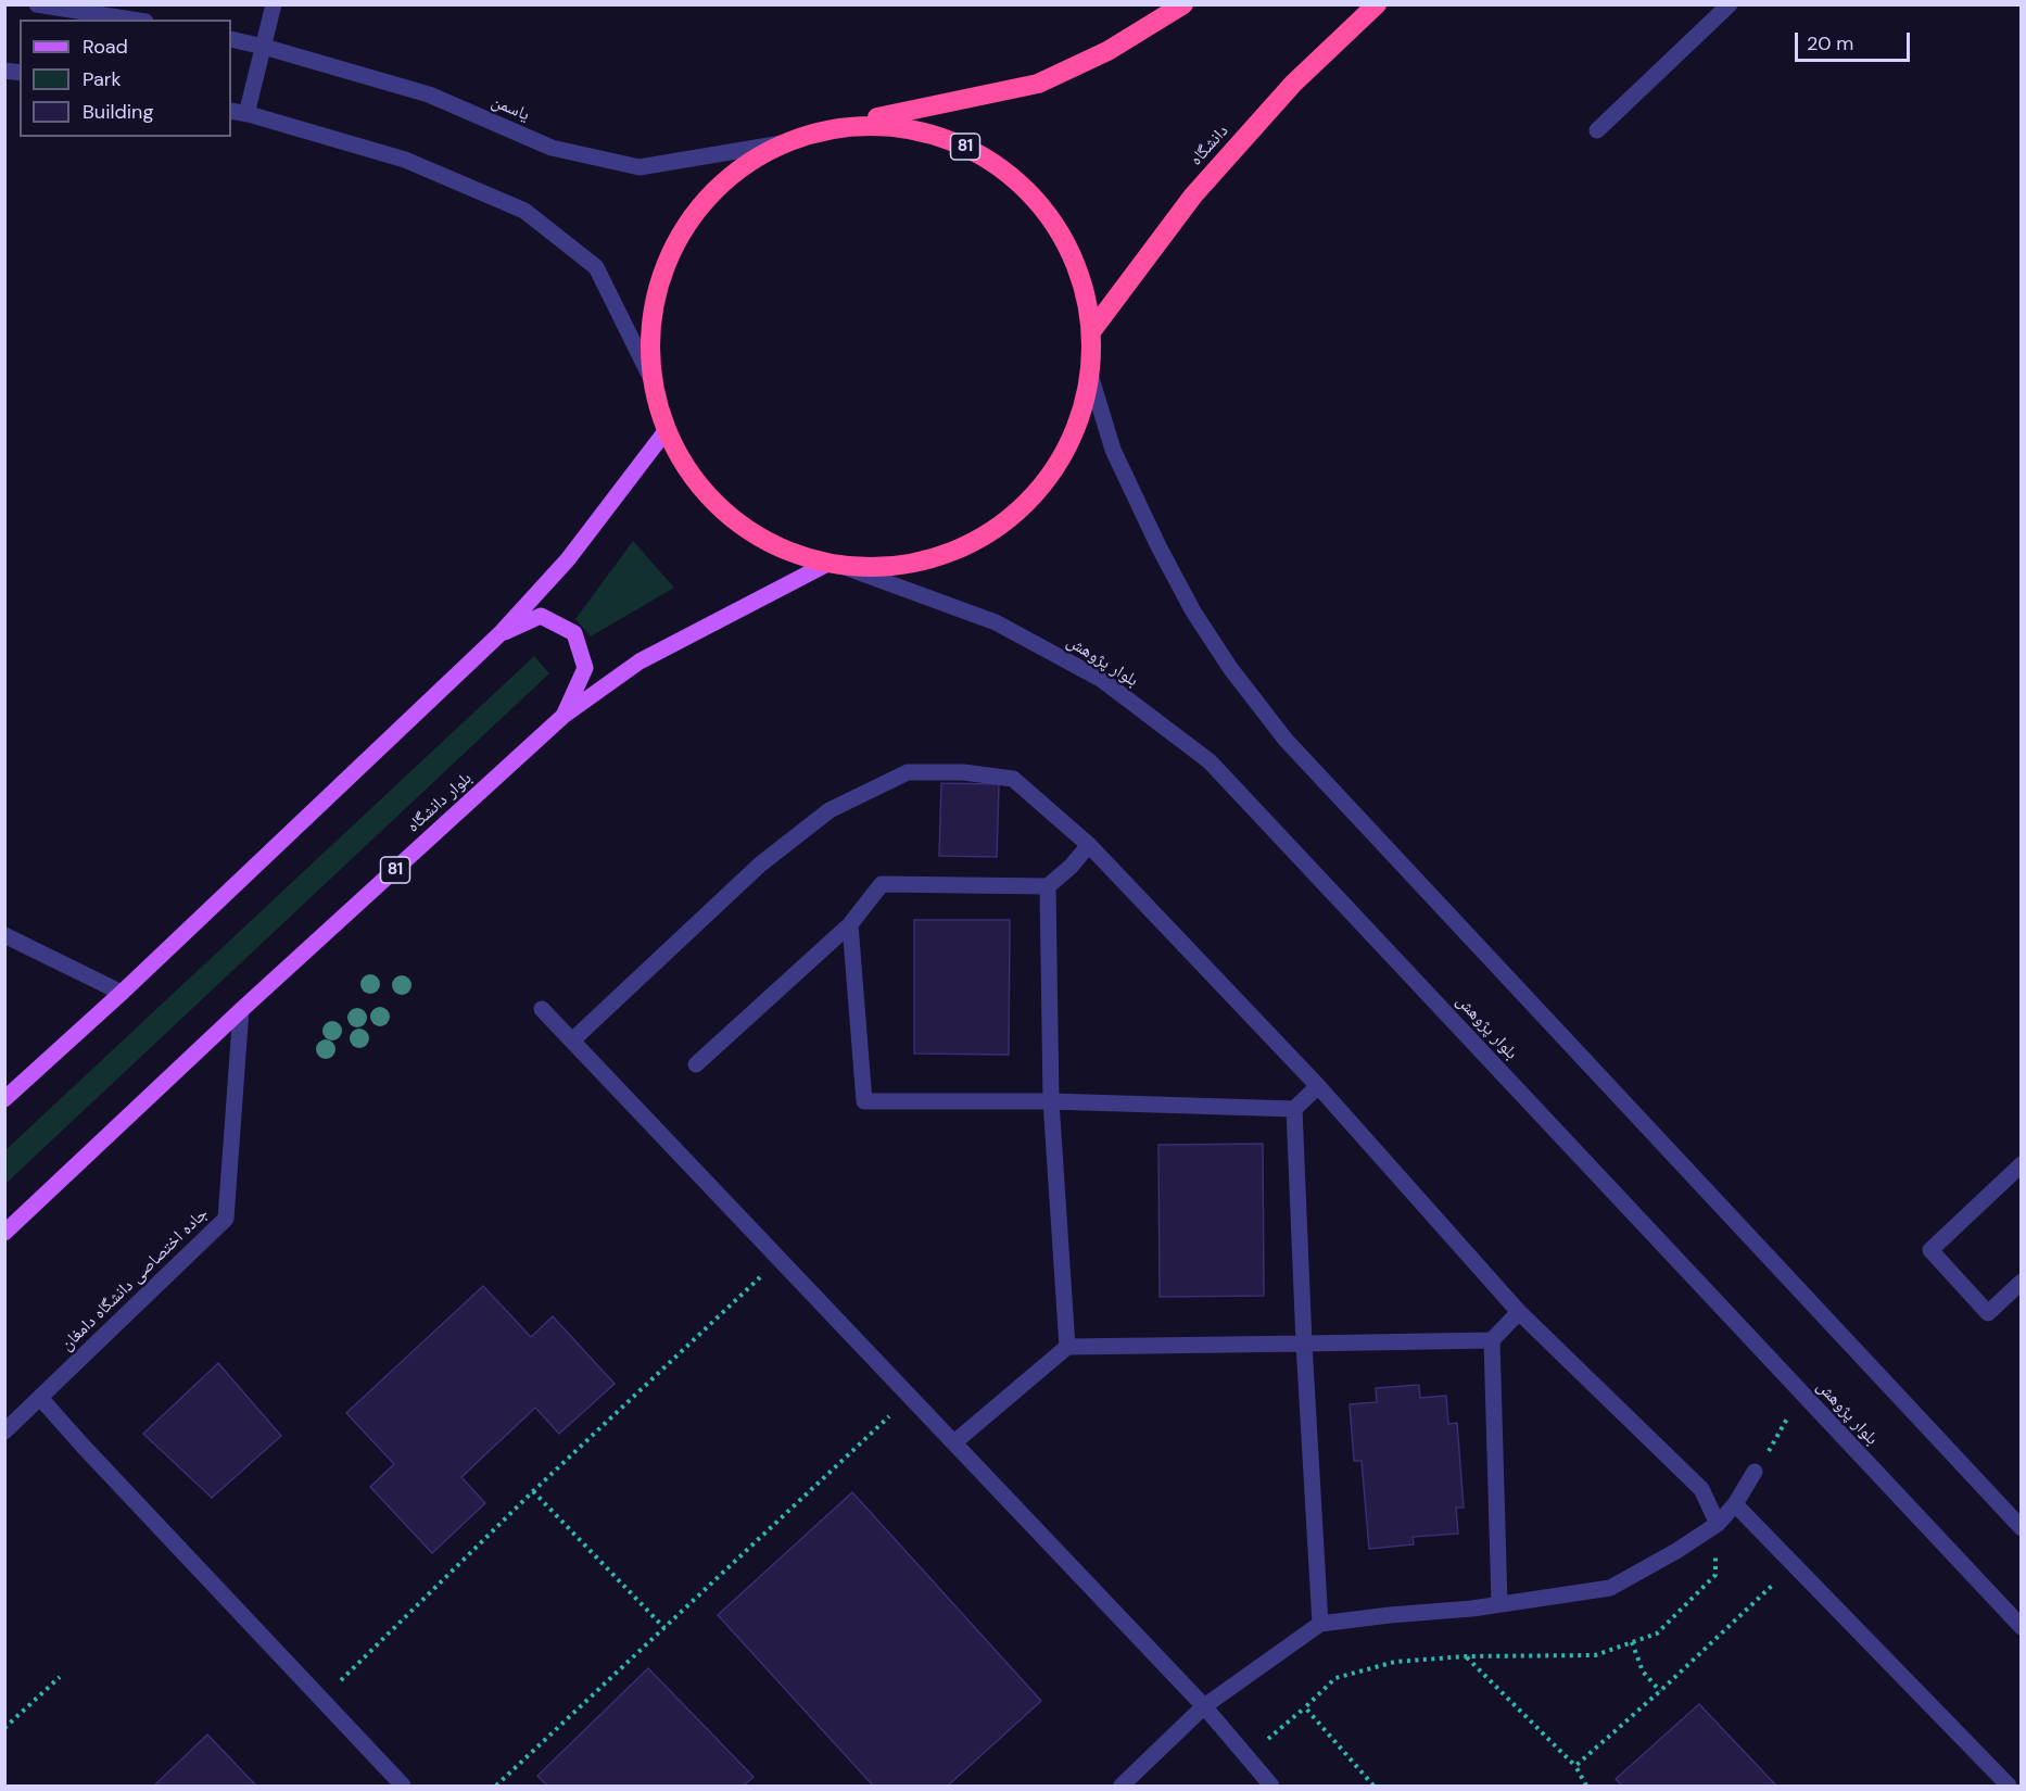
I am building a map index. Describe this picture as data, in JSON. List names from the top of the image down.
{
  "streets": {
    "highway": ["دانشگاه", "81"],
    "main road": ["بلوار دانشگاه"],
    "street": ["یاسمن", "بلوار پژوهش", "جاده اختصاصی دانشگاه دامغان"]
  },
  "crossings": [
    ["یاسمن", "81"],
    ["دانشگاه", "81"],
    ["81", "بلوار پژوهش"],
    ["81", "بلوار دانشگاه"],
    ["بلوار پژوهش", "بلوار دانشگاه"],
    ["بلوار دانشگاه", "جاده اختصاصی دانشگاه دامغان"]
  ],
  "legend": ["Road", "Park", "Building"],
  "scale_bar": "20 m"
}
